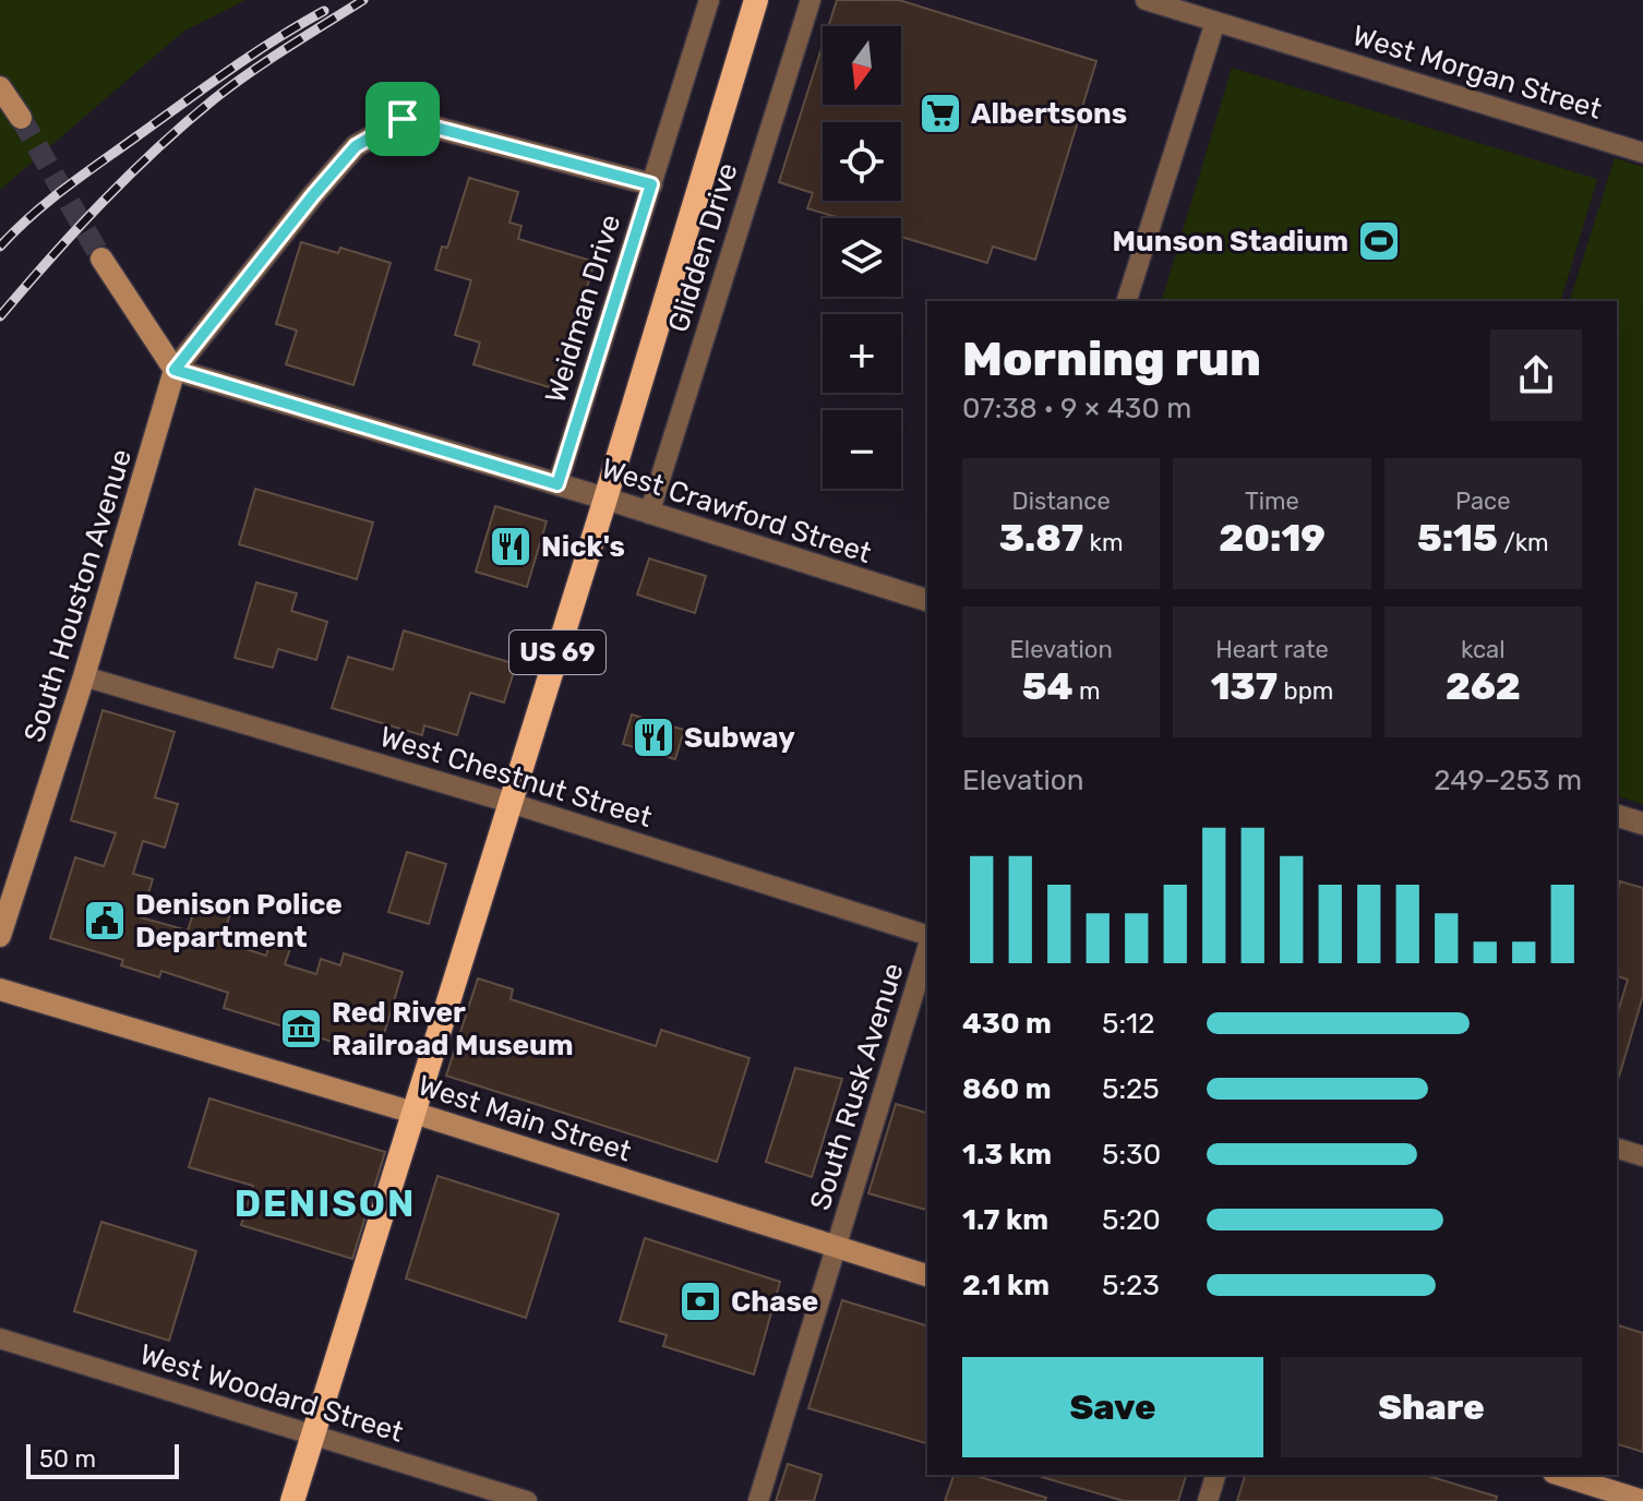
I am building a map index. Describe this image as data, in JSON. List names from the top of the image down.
{
  "streets": {
    "highway": ["US 69"],
    "main road": ["South Houston Avenue", "West Main Street"],
    "street": [
      "West Morgan Street",
      "Glidden Drive",
      "Weidman Drive",
      "West Crawford Street",
      "West Chestnut Street",
      "South Rusk Avenue",
      "West Woodard Street"
    ]
  },
  "crossings": [
    ["Glidden Drive", "West Crawford Street"],
    ["Weidman Drive", "West Crawford Street"],
    ["West Crawford Street", "South Houston Avenue"],
    ["West Crawford Street", "US 69"],
    ["South Houston Avenue", "West Chestnut Street"],
    ["US 69", "West Chestnut Street"],
    ["US 69", "West Main Street"],
    ["US 69", "West Woodard Street"],
    ["South Rusk Avenue", "West Main Street"]
  ],
  "districts": ["DENISON"],
  "places": {
    "supermarket": ["Albertsons"],
    "sports": ["Munson Stadium"],
    "restaurant": ["Nick's", "Subway"],
    "public building": ["Denison Police Department"],
    "museum": ["Red River Railroad Museum"],
    "bank": ["Chase"]
  },
  "scale_bar": "50 m",
  "north": "bottom",
  "page": {
    "map_buttons": ["+", "−"],
    "heading": ["Morning run", "07:38 · 9 × 430 m"],
    "stats": [
      ["Distance", "3.87 km"],
      ["Time", "20:19"],
      ["Pace", "5:15 /km"],
      ["Elevation", "54 m"],
      ["Heart rate", "137 bpm"],
      ["kcal", "262"]
    ],
    "chart": ["Elevation", "249–253 m"],
    "list": [
      {
        "name": "430 m",
        "note": "5:12"
      },
      {
        "name": "860 m",
        "note": "5:25"
      },
      {
        "name": "1.3 km",
        "note": "5:30"
      },
      {
        "name": "1.7 km",
        "note": "5:20"
      },
      {
        "name": "2.1 km",
        "note": "5:23"
      }
    ],
    "buttons": ["Save", "Share"],
    "scale": "50 m"
  }
}
